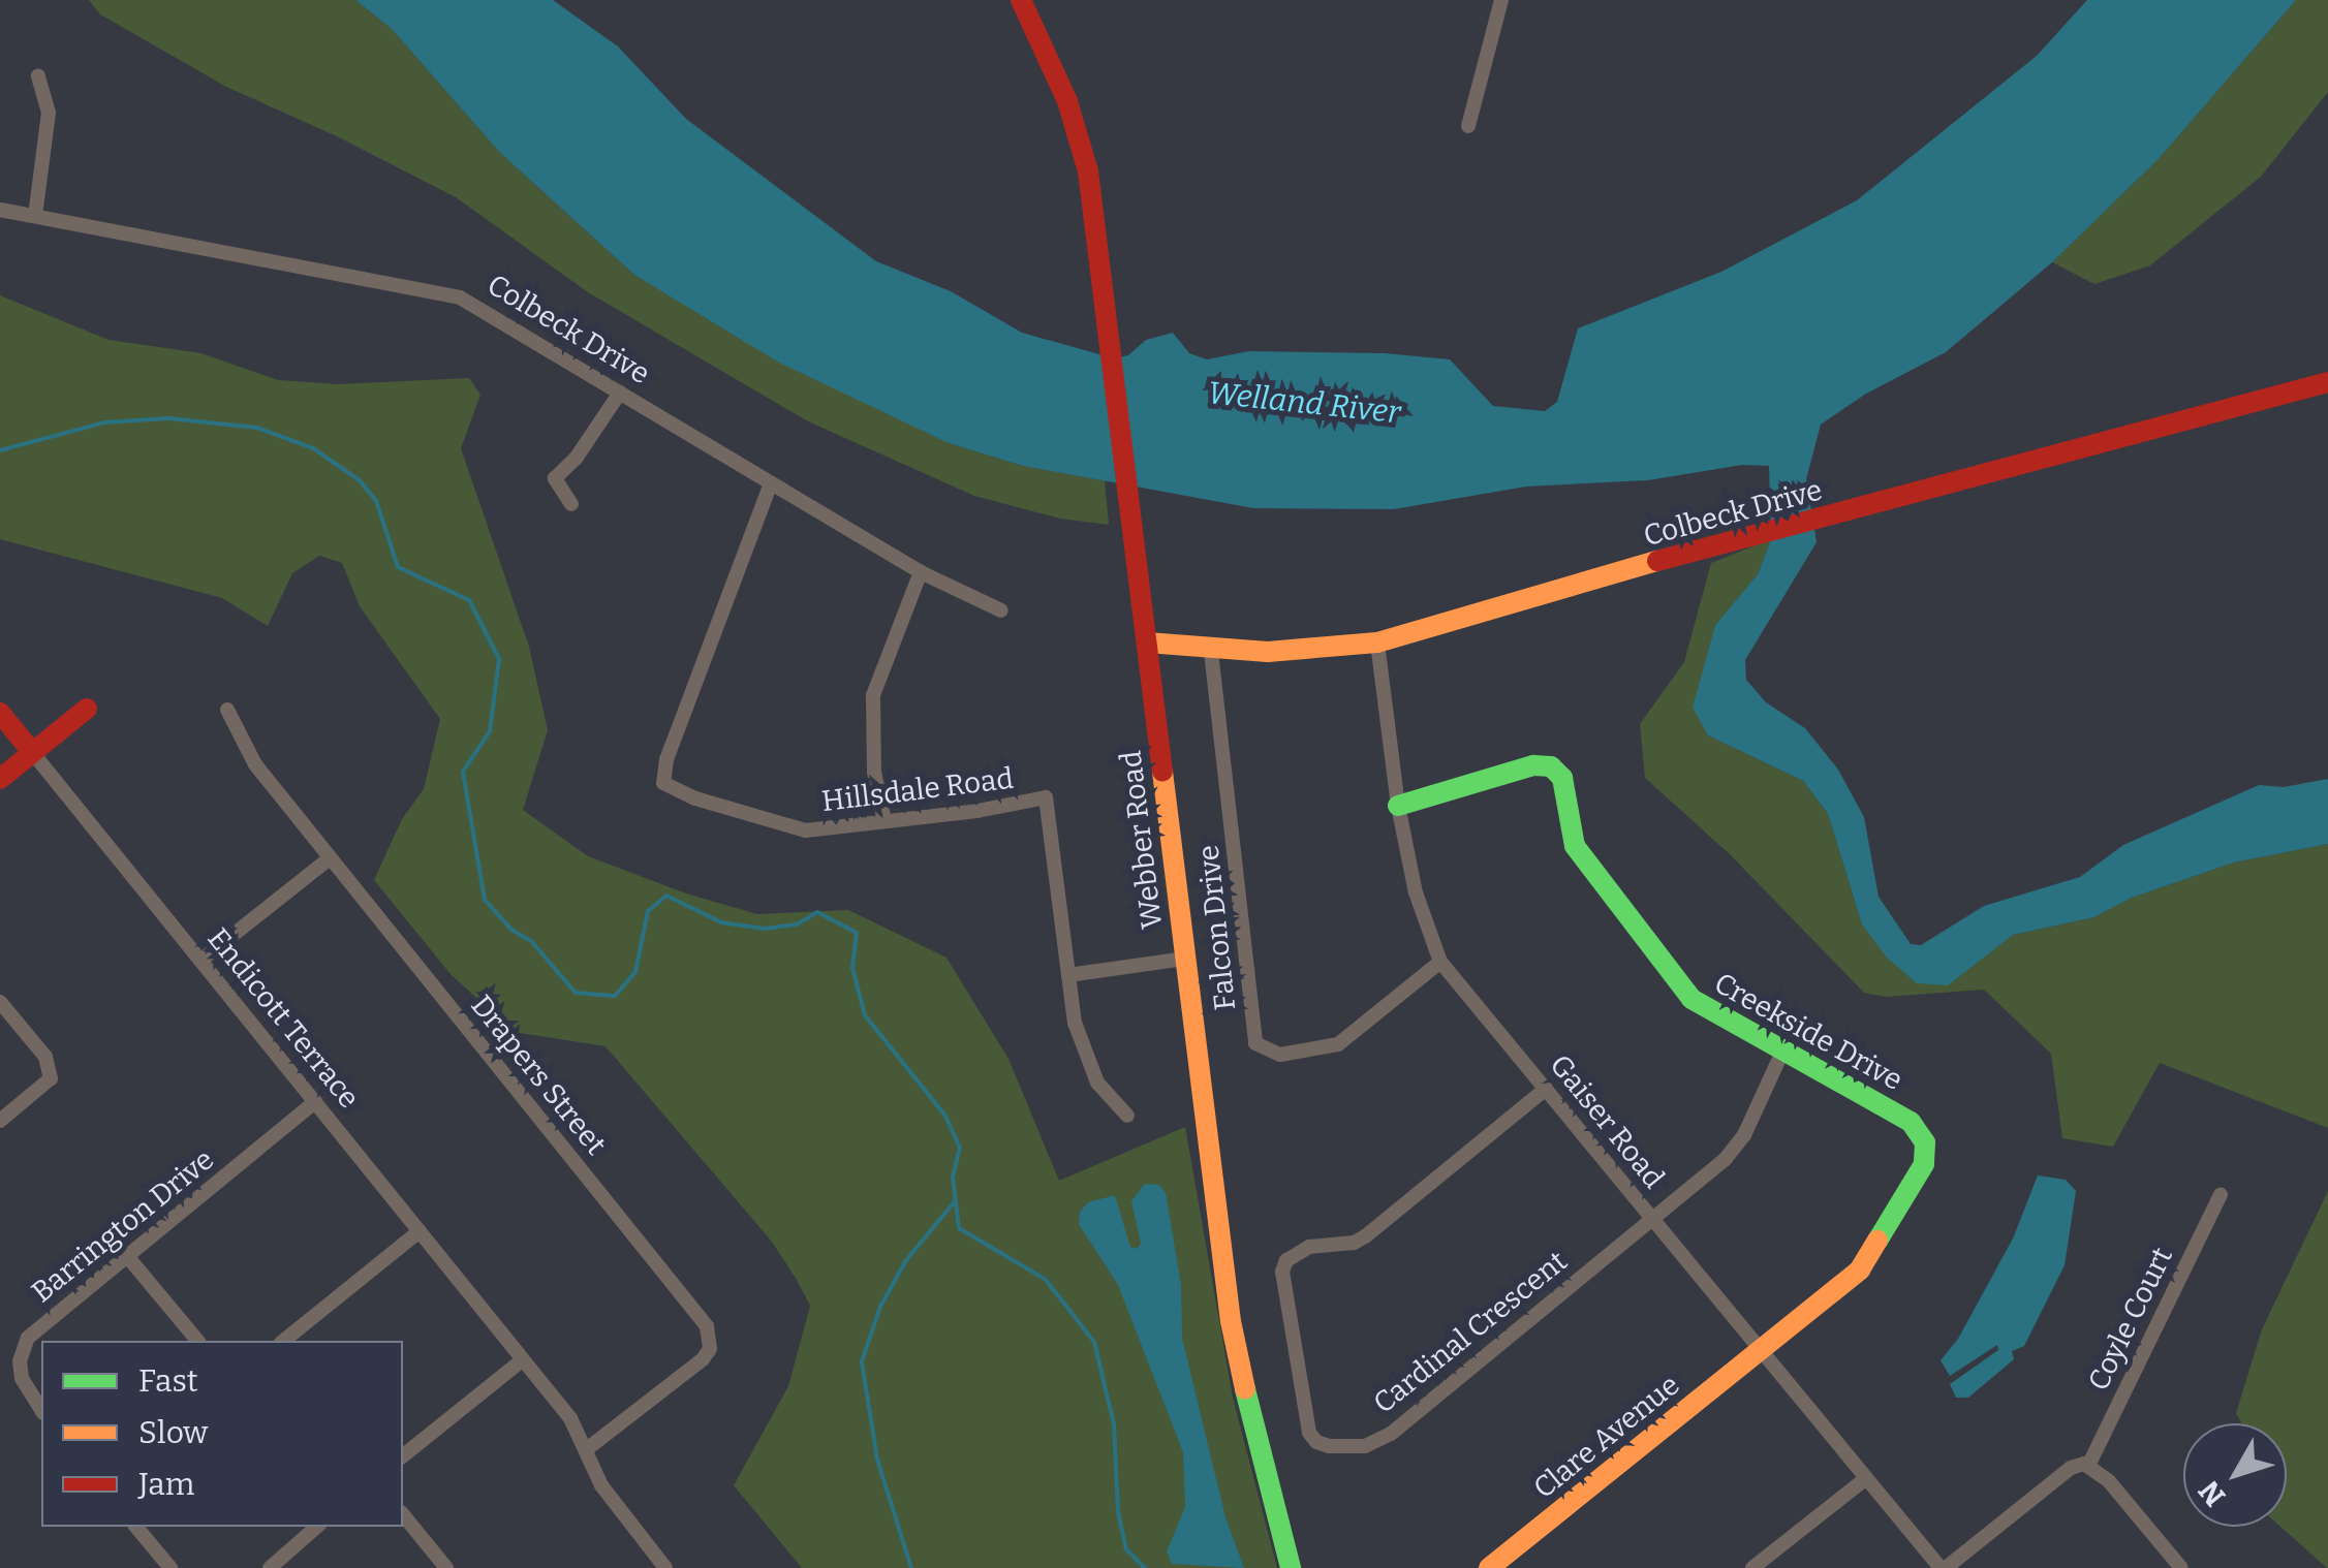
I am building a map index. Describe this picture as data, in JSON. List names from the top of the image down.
{
  "streets": {
    "street": [
      "Colbeck Drive",
      "Hillsdale Road",
      "Webber Road",
      "Falcon Drive",
      "Endicott Terrace",
      "Creekside Drive",
      "Drapers Street",
      "Gaiser Road",
      "Barrington Drive",
      "Coyle Court",
      "Cardinal Crescent",
      "Clare Avenue"
    ]
  },
  "crossings": [
    ["Colbeck Drive", "Hillsdale Road"],
    ["Colbeck Drive", "Webber Road"],
    ["Colbeck Drive", "Falcon Drive"],
    ["Colbeck Drive", "Gaiser Road"],
    ["Falcon Drive", "Gaiser Road"],
    ["Endicott Terrace", "Drapers Street"],
    ["Endicott Terrace", "Barrington Drive"],
    ["Creekside Drive", "Gaiser Road"],
    ["Creekside Drive", "Clare Avenue"],
    ["Gaiser Road", "Cardinal Crescent"],
    ["Gaiser Road", "Clare Avenue"]
  ],
  "water": ["Welland River"],
  "legend": ["Fast", "Slow", "Jam"],
  "north": "bottom left"
}
